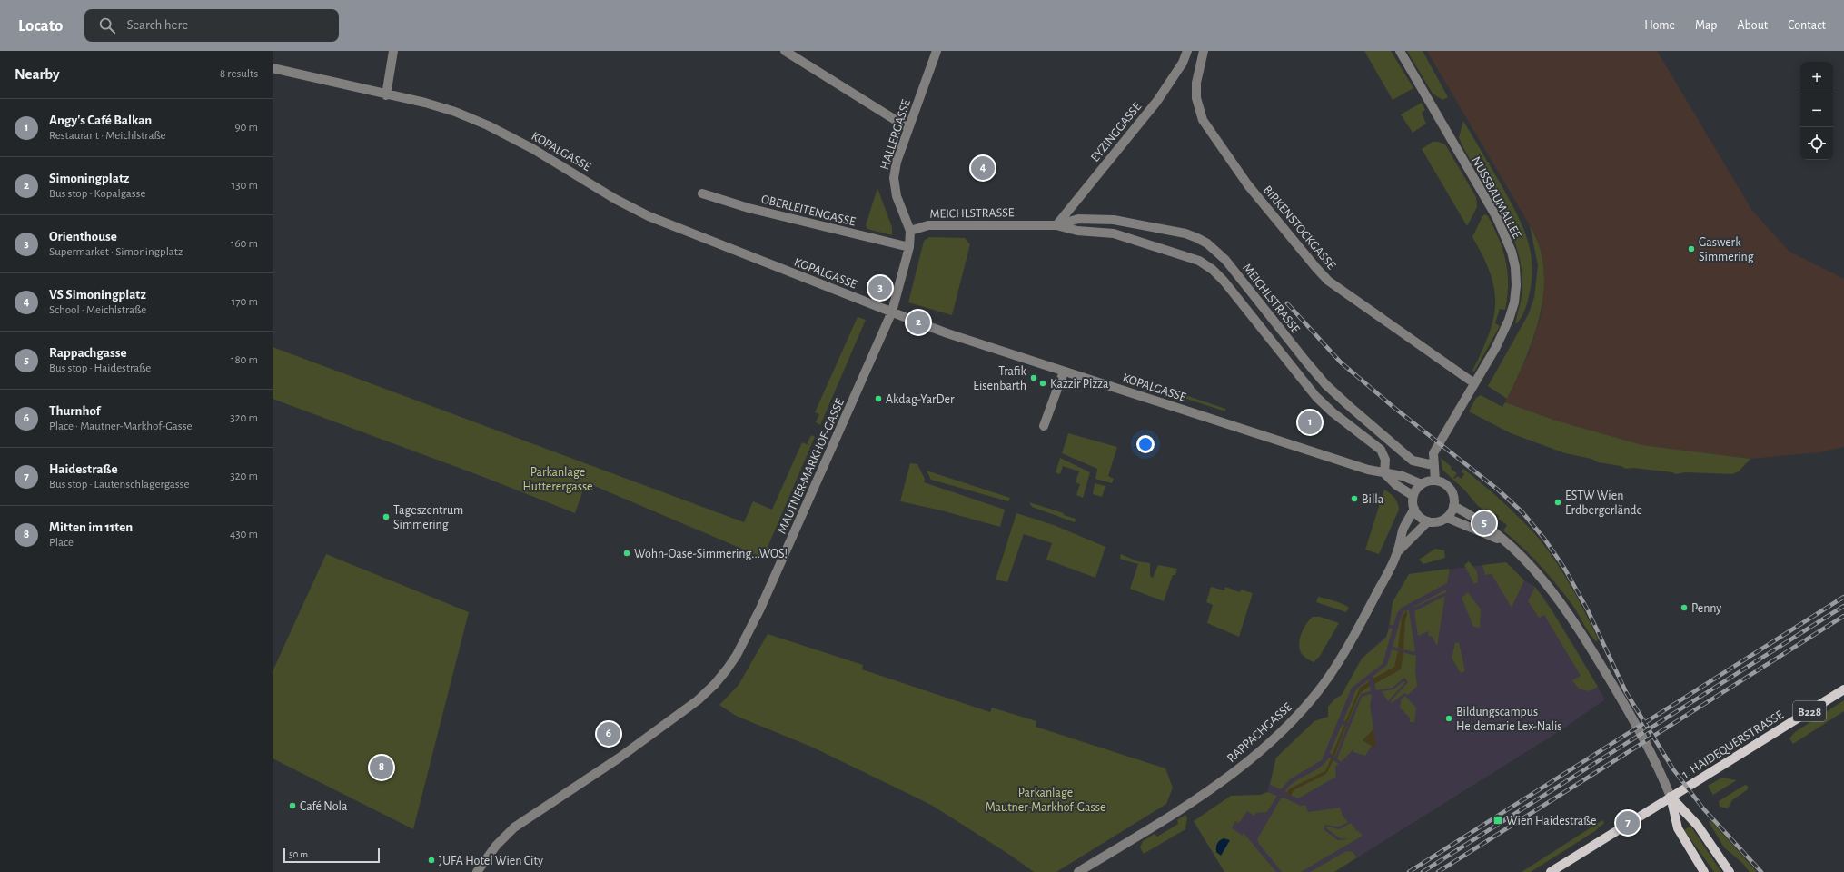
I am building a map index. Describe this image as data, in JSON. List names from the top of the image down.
{
  "streets": {
    "main road": ["B228", "1. HAIDEQUERSTRASSE"],
    "street": [
      "EYZINGGASSE",
      "HALLERGASSE",
      "KOPALGASSE",
      "NUSSBAUMALLEE",
      "OBERLEITENGASSE",
      "MEICHLSTRASSE",
      "BIRKENSTOCKGASSE",
      "MAUTNER-MARKHOF-GASSE",
      "RAPPACHGASSE"
    ]
  },
  "crossings": [
    ["EYZINGGASSE", "MEICHLSTRASSE"],
    ["HALLERGASSE", "OBERLEITENGASSE"],
    ["HALLERGASSE", "MEICHLSTRASSE"],
    ["HALLERGASSE", "MAUTNER-MARKHOF-GASSE"],
    ["KOPALGASSE", "NUSSBAUMALLEE"],
    ["KOPALGASSE", "MEICHLSTRASSE"],
    ["KOPALGASSE", "MAUTNER-MARKHOF-GASSE"],
    ["KOPALGASSE", "RAPPACHGASSE"],
    ["NUSSBAUMALLEE", "MEICHLSTRASSE"],
    ["NUSSBAUMALLEE", "BIRKENSTOCKGASSE"],
    ["NUSSBAUMALLEE", "RAPPACHGASSE"],
    ["OBERLEITENGASSE", "MAUTNER-MARKHOF-GASSE"]
  ],
  "parks": ["Parkanlage Hutterergasse", "Parkanlage Mautner-Markhof-Gasse"],
  "places": {
    "other": [
      "Gaswerk Simmering",
      "Trafik Eisenbarth",
      "Kazzir Pizza",
      "Akdag-YarDer",
      "Billa",
      "ESTW Wien Erdbergerlände",
      "Tageszentrum Simmering",
      "Wohn-Oase-Simmering...WOS!",
      "Penny",
      "Bildungscampus Heidemarie Lex-Nalis",
      "Café Nola",
      "JUFA Hotel Wien City"
    ],
    "transit": ["Wien Haidestraße"]
  },
  "scale_bar": "50 m",
  "page": {
    "header": "Locato",
    "search": "Search here",
    "nav": [
      "Home",
      "Map",
      "About",
      "Contact"
    ],
    "heading": ["Nearby", "8 results"],
    "map_buttons": ["+", "−"],
    "list": [
      {
        "mark": "1",
        "name": "Angy's Café Balkan",
        "note": "Restaurant · Meichlstraße",
        "value": "90 m"
      },
      {
        "mark": "2",
        "name": "Simoningplatz",
        "note": "Bus stop · Kopalgasse",
        "value": "130 m"
      },
      {
        "mark": "3",
        "name": "Orienthouse",
        "note": "Supermarket · Simoningplatz",
        "value": "160 m"
      },
      {
        "mark": "4",
        "name": "VS Simoningplatz",
        "note": "School · Meichlstraße",
        "value": "170 m"
      },
      {
        "mark": "5",
        "name": "Rappachgasse",
        "note": "Bus stop · Haidestraße",
        "value": "180 m"
      },
      {
        "mark": "6",
        "name": "Thurnhof",
        "note": "Place · Mautner-Markhof-Gasse",
        "value": "320 m"
      },
      {
        "mark": "7",
        "name": "Haidestraße",
        "note": "Bus stop · Lautenschlägergasse",
        "value": "320 m"
      },
      {
        "mark": "8",
        "name": "Mitten im 11ten",
        "note": "Place",
        "value": "430 m"
      }
    ],
    "pins": [
      "4",
      "3",
      "2",
      "1",
      "5",
      "6",
      "8",
      "7"
    ],
    "scale": "50 m"
  }
}
